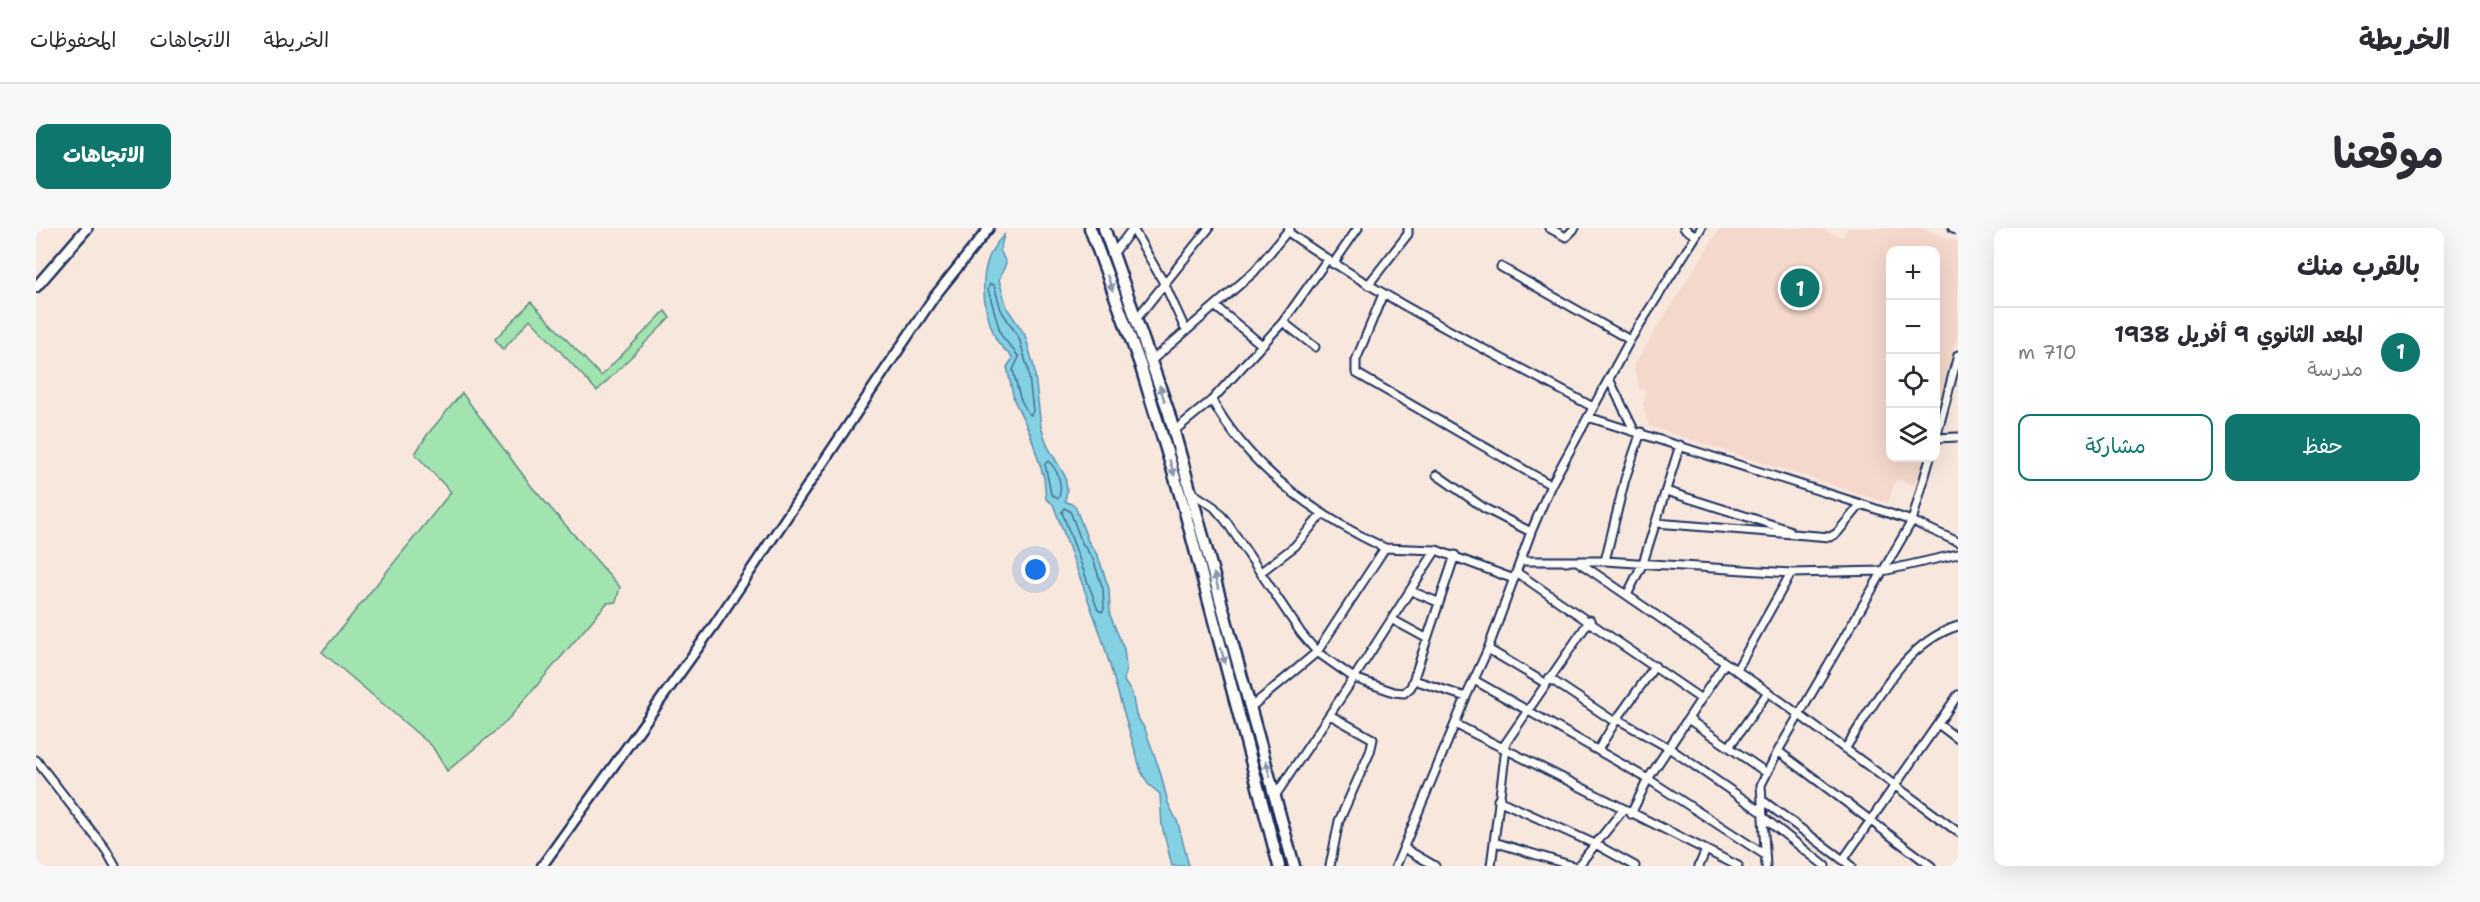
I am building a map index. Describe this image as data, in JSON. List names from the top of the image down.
{
  "page": {
    "header": "الخريطة",
    "nav": ["الخريطة", "الاتجاهات", "المحفوظات"],
    "title": "موقعنا",
    "buttons": [
      "الاتجاهات",
      ["حفظ", "مشاركة"]
    ],
    "heading": "بالقرب منك",
    "map_buttons": ["+", "−"],
    "pins": "1",
    "list": [
      {
        "mark": "1",
        "name": "المعد الثانوي 9 أفريل 1938",
        "note": "مدرسة",
        "value": "710 m"
      }
    ]
  }
}
